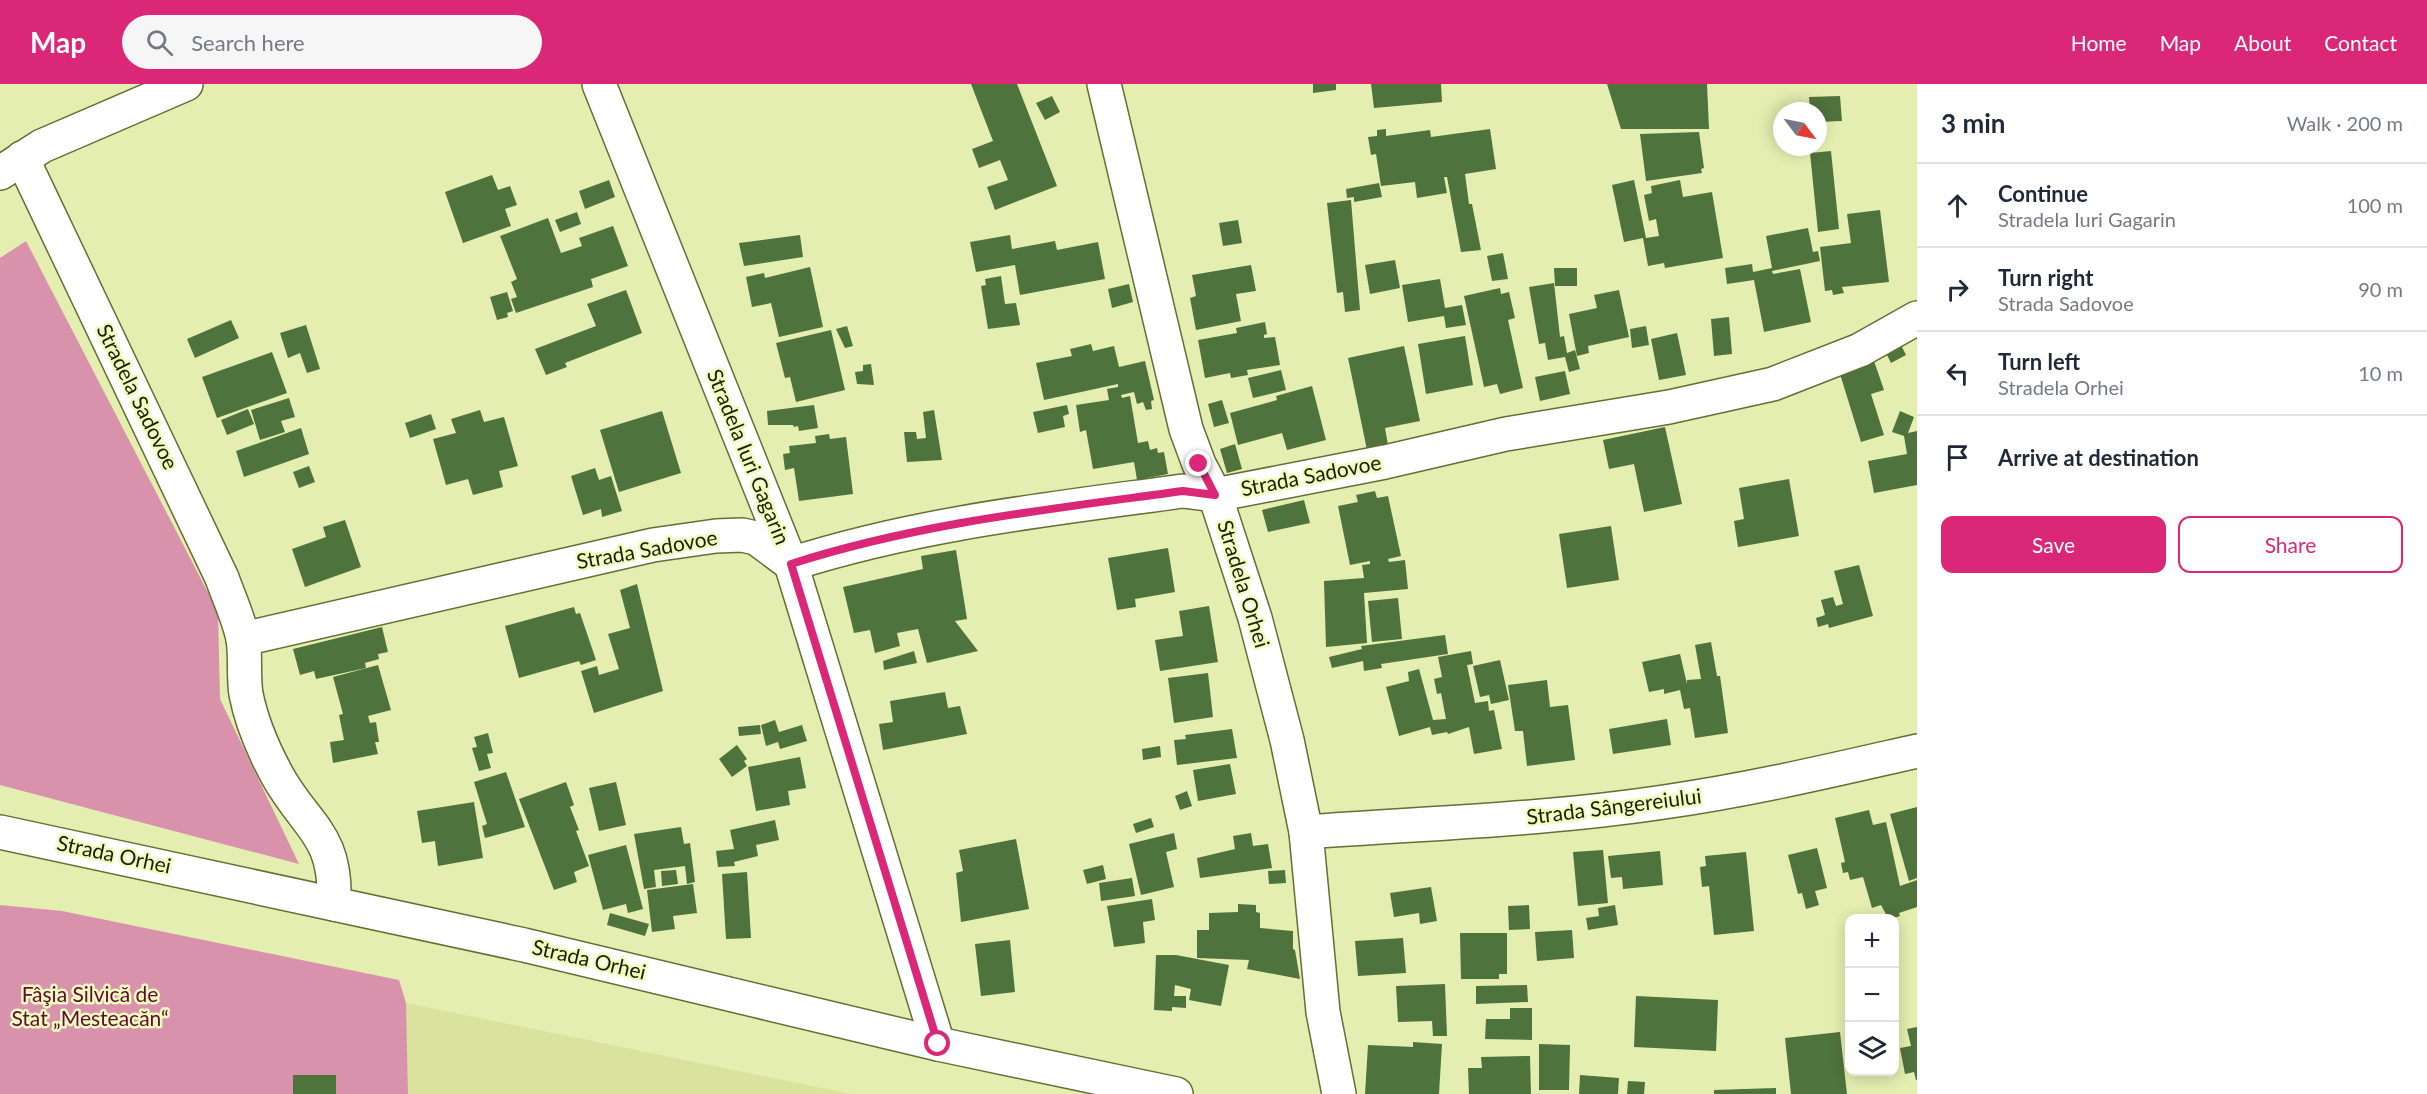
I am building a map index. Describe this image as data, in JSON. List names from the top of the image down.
{
  "streets": {
    "street": [
      "Stradela Sadovoe",
      "Stradela Iuri Gagarin",
      "Strada Sadovoe",
      "Stradela Orhei",
      "Strada Sângereiului",
      "Strada Orhei"
    ]
  },
  "crossings": [
    ["Stradela Sadovoe", "Strada Sadovoe"],
    ["Stradela Iuri Gagarin", "Strada Sadovoe"],
    ["Stradela Iuri Gagarin", "Strada Orhei"],
    ["Strada Sadovoe", "Stradela Orhei"],
    ["Stradela Orhei", "Strada Sângereiului"]
  ],
  "parks": ["Fâşia Silvică de Stat „Mesteacăn“"],
  "north": "bottom right",
  "page": {
    "header": "Map",
    "search": "Search here",
    "nav": [
      "Home",
      "Map",
      "About",
      "Contact"
    ],
    "heading": ["3 min", "Walk · 200 m"],
    "list": [
      ["Continue", "Stradela Iuri Gagarin", "100 m"],
      ["Turn right", "Strada Sadovoe", "90 m"],
      ["Turn left", "Stradela Orhei", "10 m"],
      "Arrive at destination"
    ],
    "buttons": ["Save", "Share"],
    "map_buttons": ["+", "−"]
  }
}
